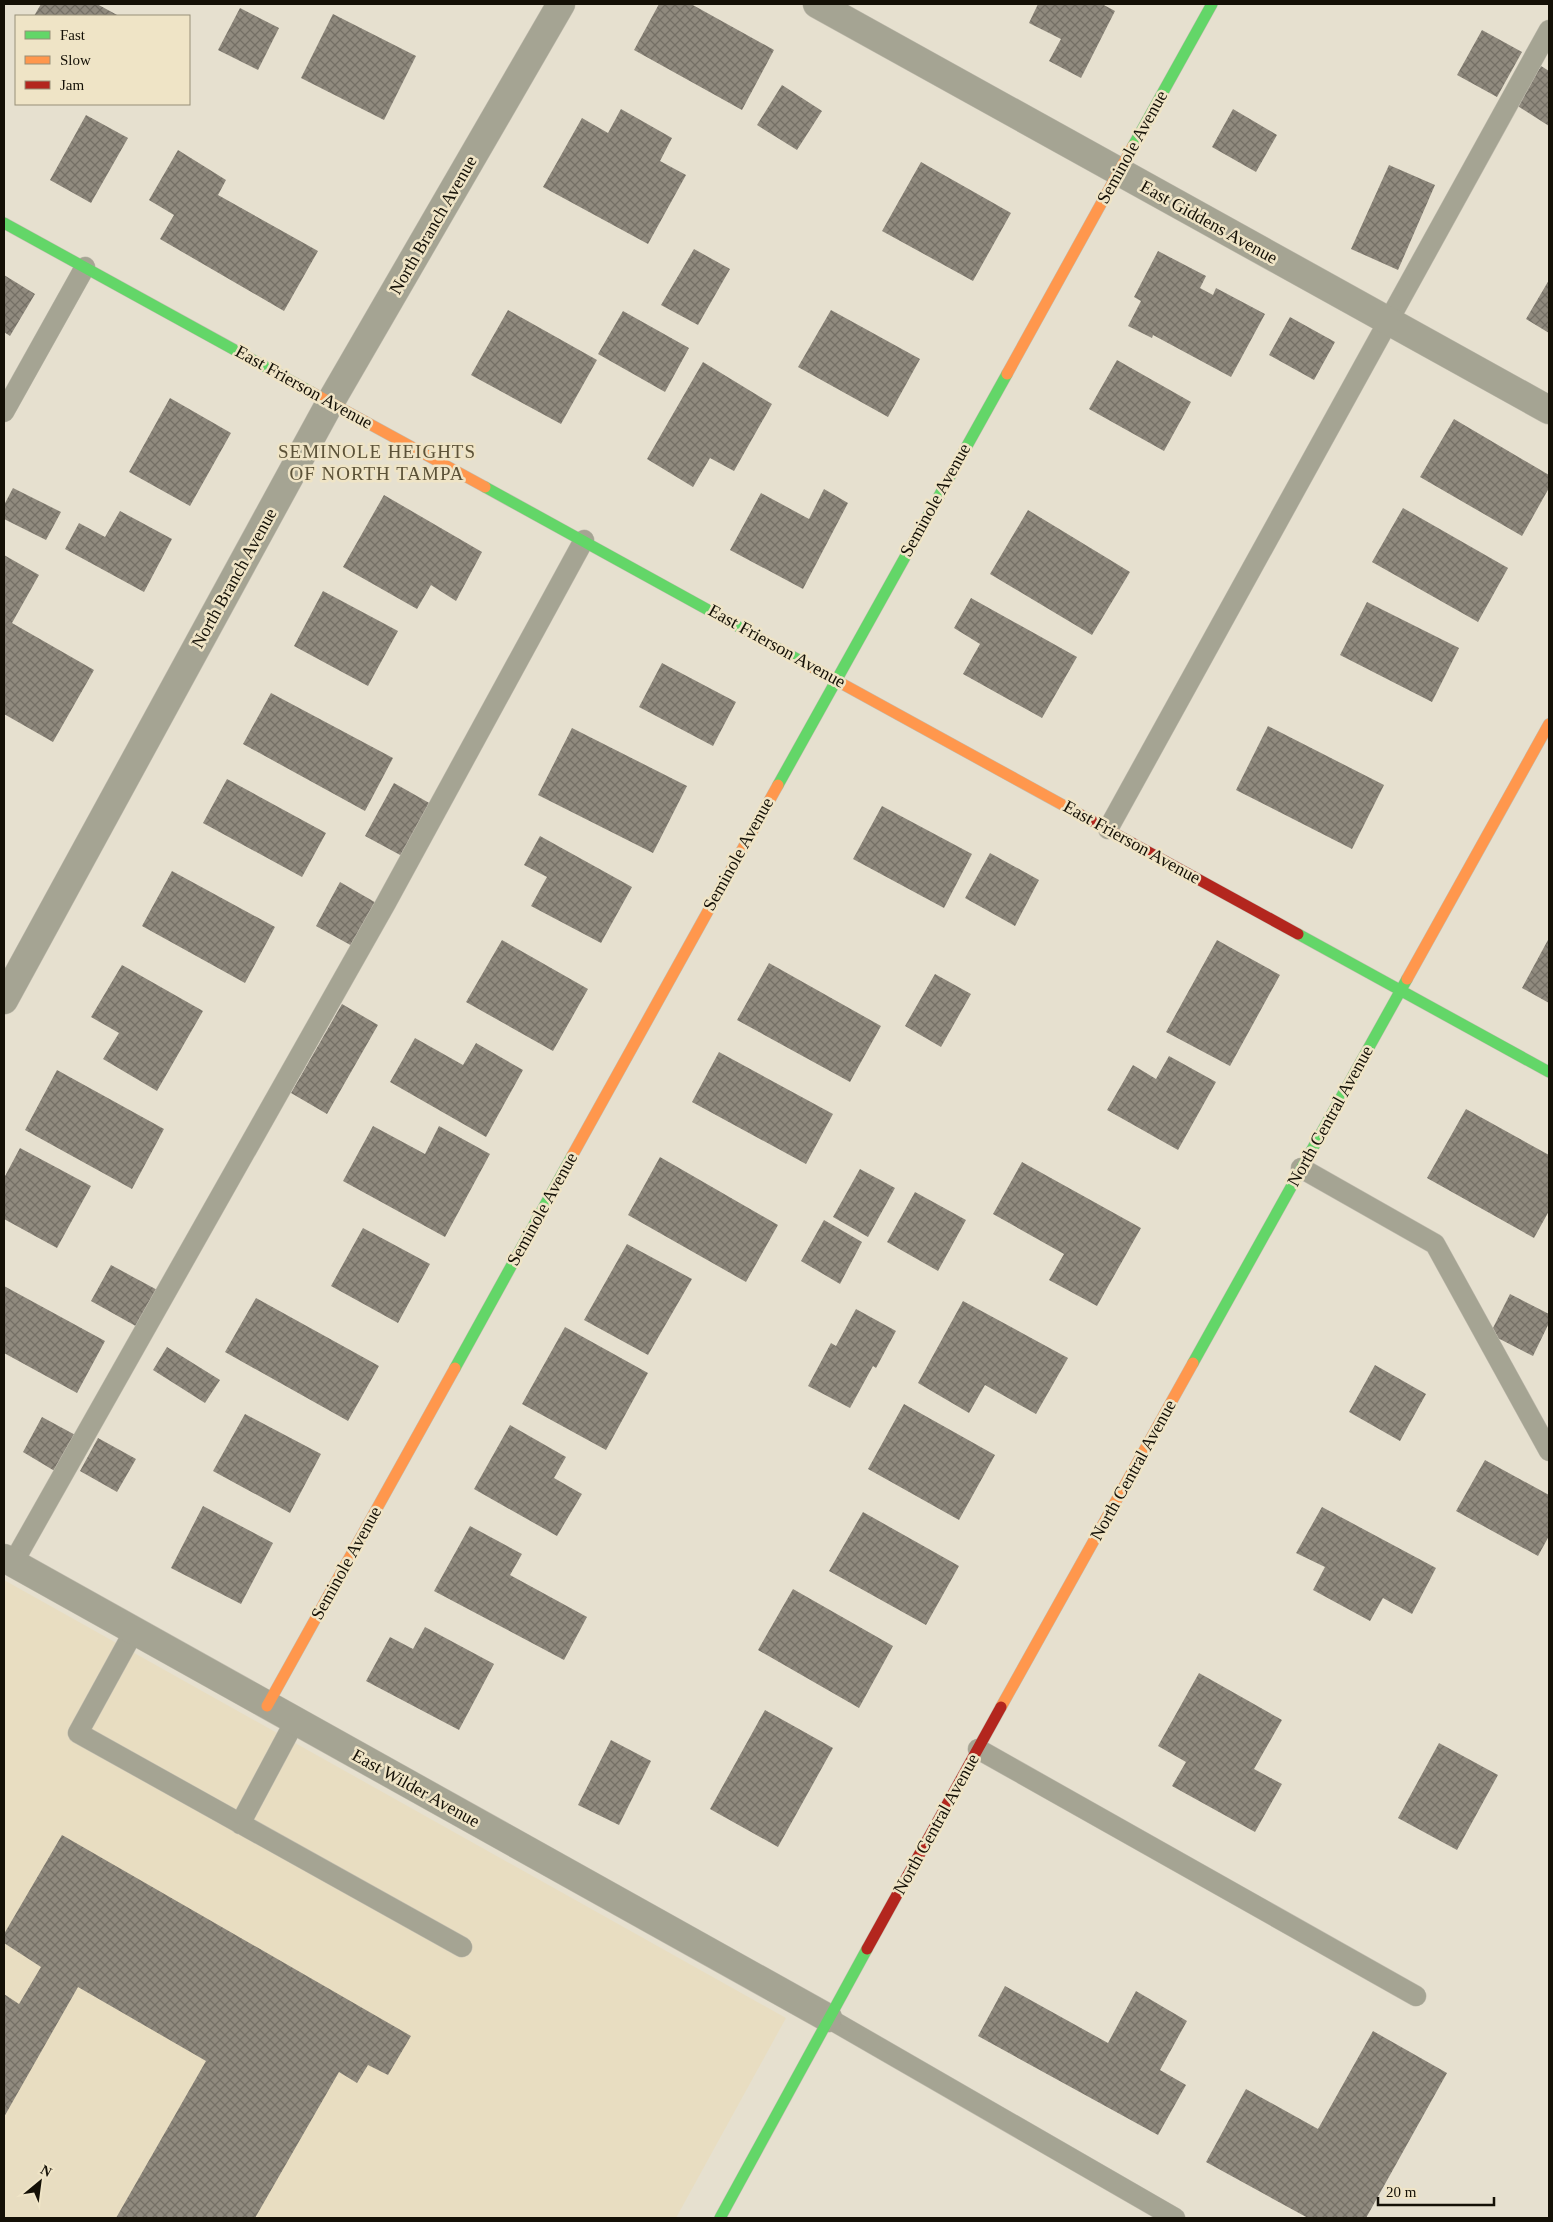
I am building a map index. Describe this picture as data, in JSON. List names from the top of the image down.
{
  "streets": {
    "street": [
      "Seminole Avenue",
      "East Giddens Avenue",
      "North Branch Avenue",
      "East Frierson Avenue",
      "North Central Avenue",
      "East Wilder Avenue"
    ]
  },
  "crossings": [
    ["Seminole Avenue", "East Giddens Avenue"],
    ["Seminole Avenue", "East Frierson Avenue"],
    ["Seminole Avenue", "East Wilder Avenue"],
    ["North Branch Avenue", "East Frierson Avenue"],
    ["East Frierson Avenue", "North Central Avenue"],
    ["North Central Avenue", "East Wilder Avenue"]
  ],
  "districts": ["SEMINOLE HEIGHTS OF NORTH TAMPA"],
  "legend": ["Fast", "Slow", "Jam"],
  "scale_bar": "20 m",
  "north": "top right"
}
